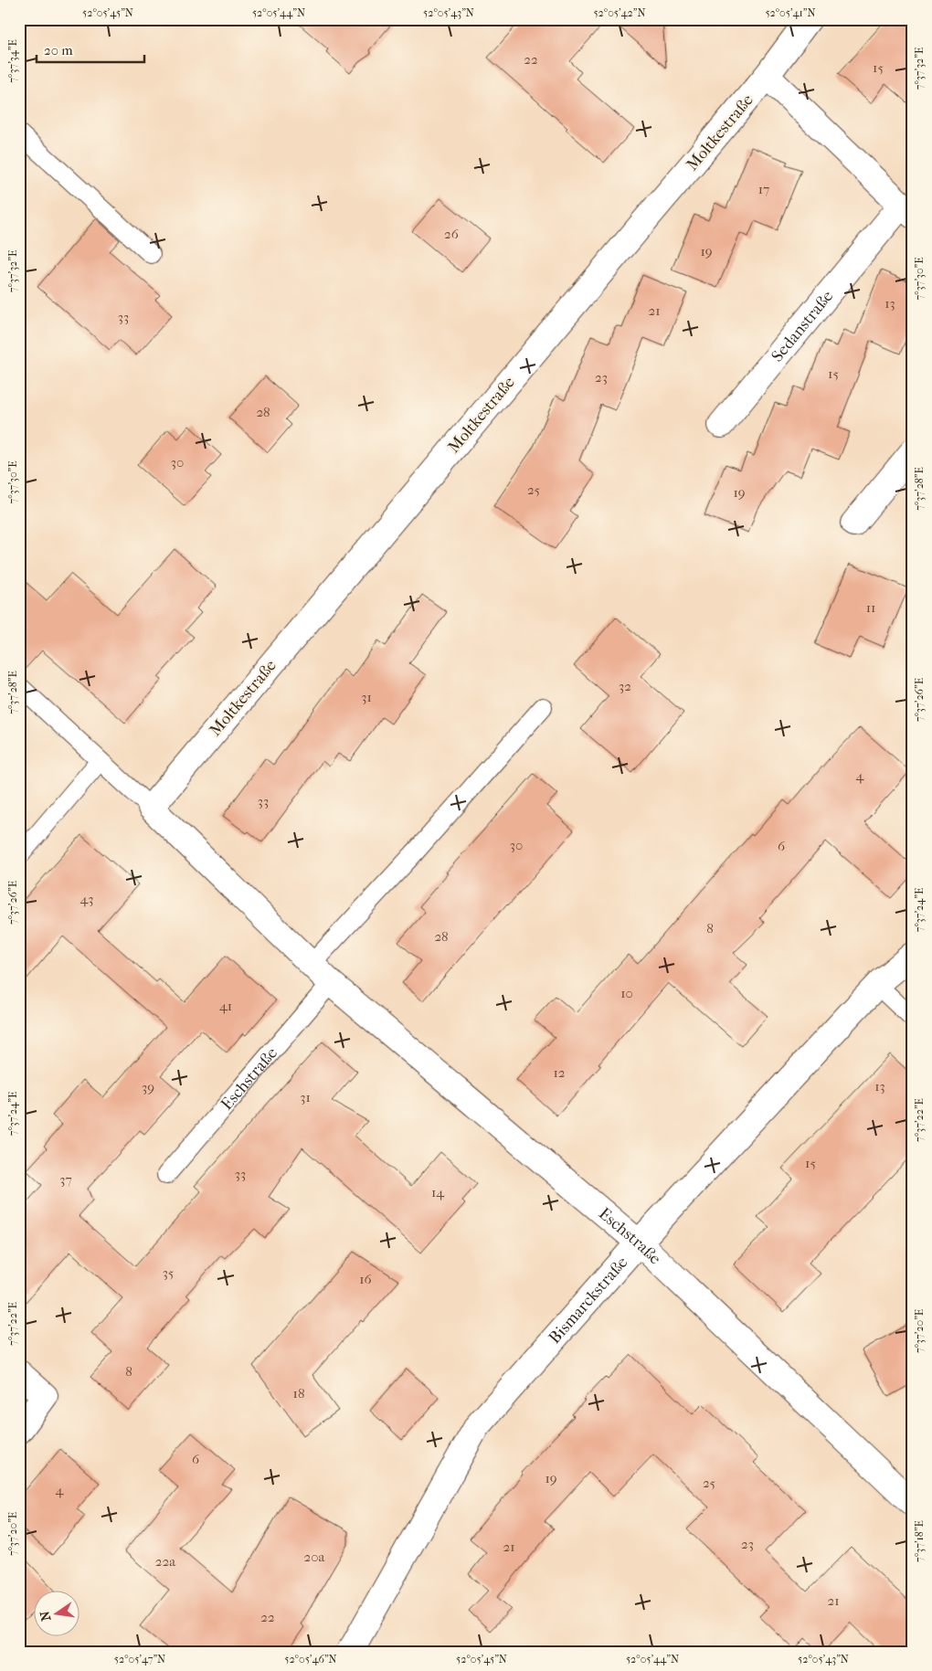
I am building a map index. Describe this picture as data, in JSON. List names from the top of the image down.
{
  "streets": {
    "street": [
      "Moltkestraße",
      "Sedanstraße",
      "Eschstraße",
      "Bismarckstraße"
    ]
  },
  "crossings": [
    ["Moltkestraße", "Sedanstraße"],
    ["Moltkestraße", "Eschstraße"],
    ["Eschstraße", "Bismarckstraße"]
  ],
  "house_numbers": [
    "22",
    "15",
    "17",
    "26",
    "19",
    "13",
    "21",
    "33",
    "15",
    "23",
    "28",
    "30",
    "25",
    "19",
    "11",
    "32",
    "31",
    "4",
    "33",
    "30",
    "6",
    "43",
    "8",
    "28",
    "10",
    "41",
    "12",
    "13",
    "39",
    "31",
    "15",
    "33",
    "37",
    "14",
    "35",
    "16",
    "8",
    "18",
    "6",
    "19",
    "25",
    "4",
    "23",
    "21",
    "20a",
    "22a",
    "21",
    "22"
  ],
  "scale_bar": "20 m",
  "north": "left",
  "coordinates": [
    "52°05'45\"N",
    "52°05'44\"N",
    "52°05'43\"N",
    "52°05'42\"N",
    "52°05'41\"N",
    "7°37'34\"E",
    "7°37'32\"E",
    "7°37'30\"E",
    "7°37'28\"E",
    "7°37'26\"E",
    "7°37'24\"E",
    "7°37'22\"E",
    "7°37'20\"E",
    "7°37'18\"E",
    "52°05'47\"N",
    "52°05'46\"N"
  ]
}
